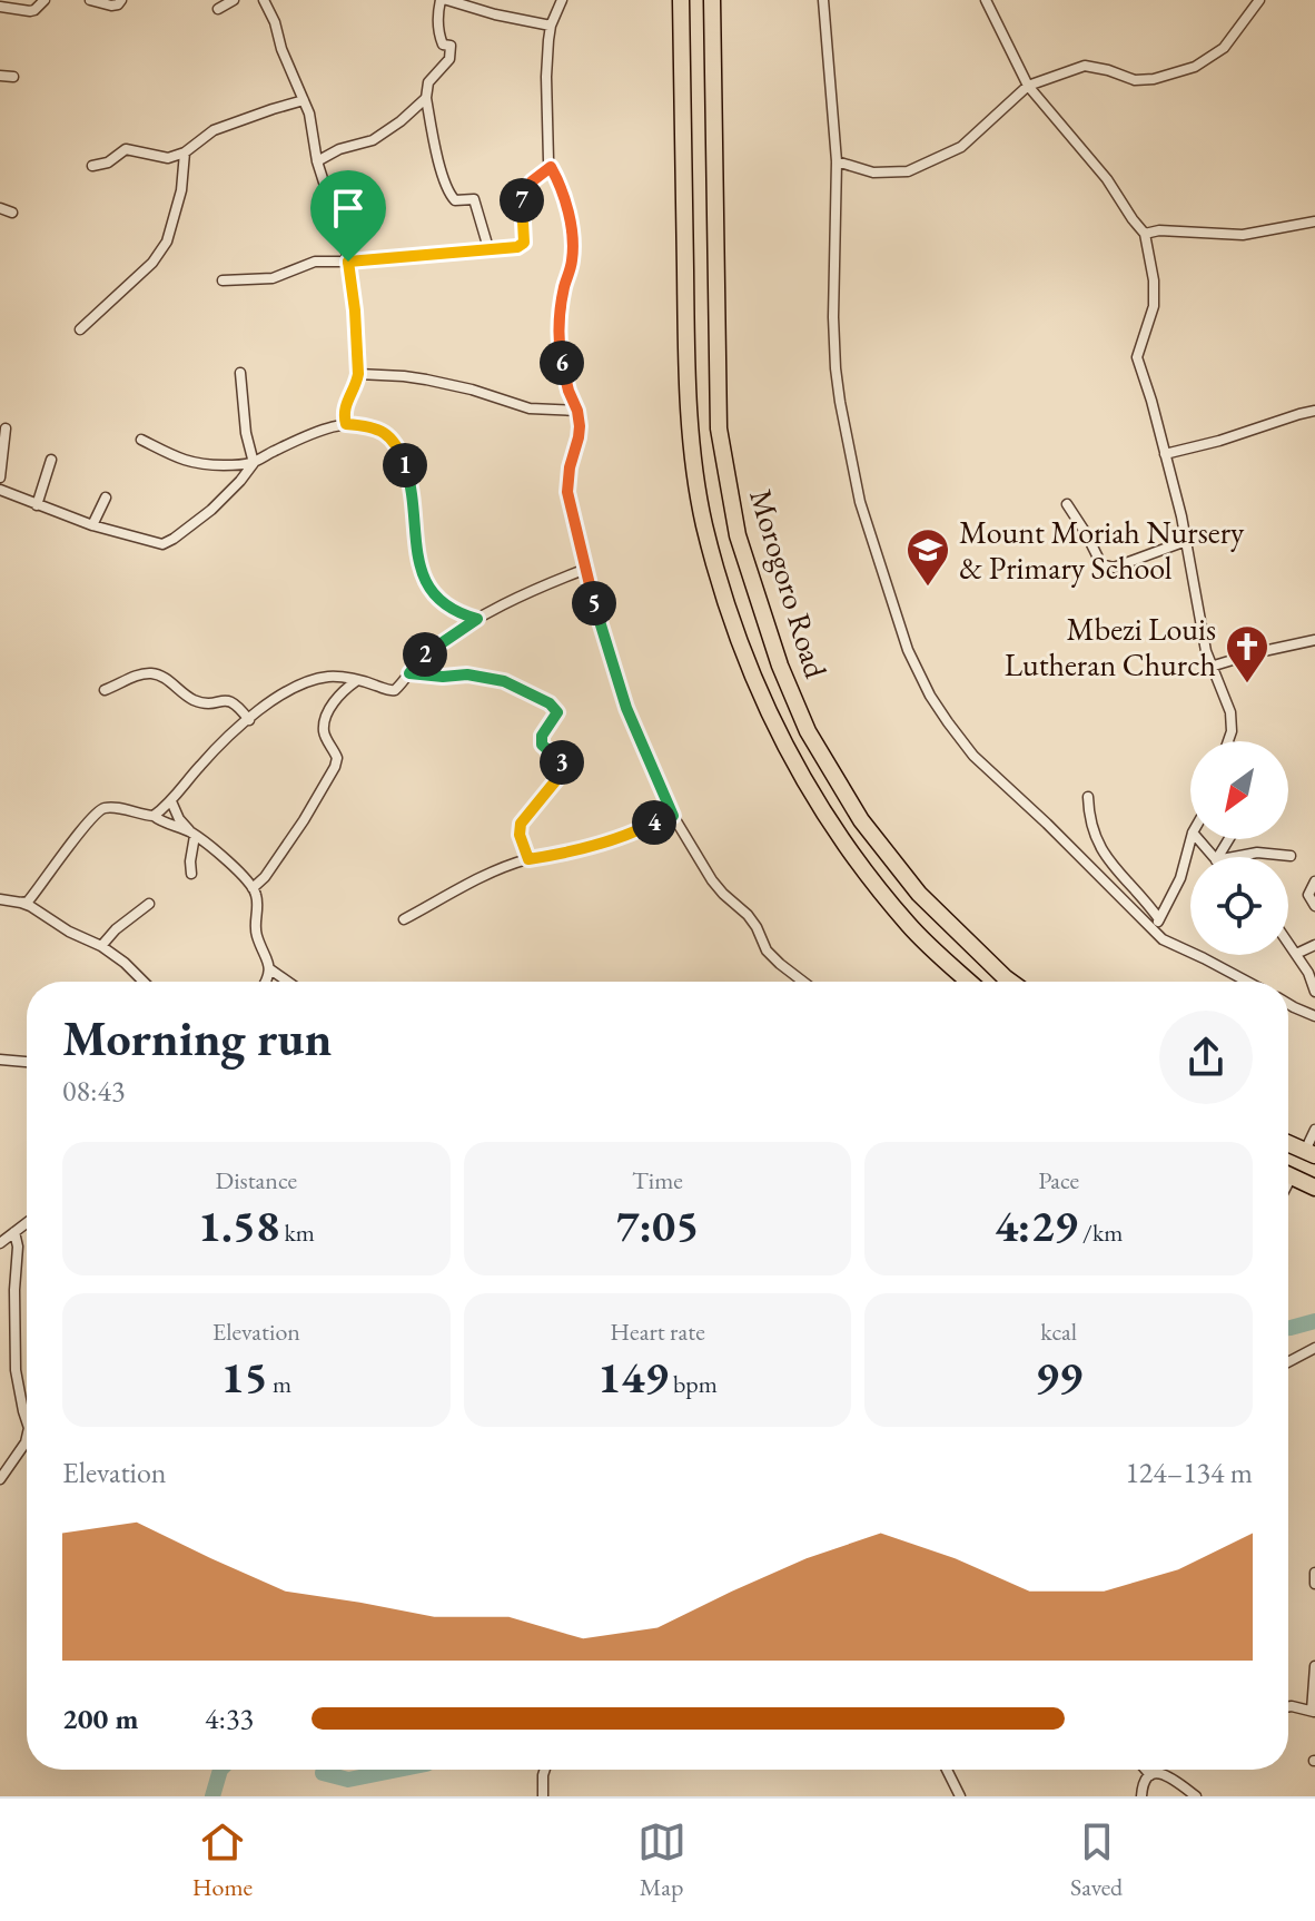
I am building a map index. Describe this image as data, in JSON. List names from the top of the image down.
{
  "streets": {
    "highway": ["Morogoro Road"]
  },
  "places": {
    "school or university": ["Mount Moriah Nursery & Primary School"],
    "church": ["Mbezi Louis Lutheran Church"]
  },
  "north": "bottom left",
  "page": {
    "pins": [
      "7",
      "6",
      "1",
      "5",
      "2",
      "3",
      "4"
    ],
    "heading": ["Morning run", "08:43"],
    "stats": [
      ["Distance", "1.58 km"],
      ["Time", "7:05"],
      ["Pace", "4:29 /km"],
      ["Elevation", "15 m"],
      ["Heart rate", "149 bpm"],
      ["kcal", "99"]
    ],
    "chart": ["Elevation", "124–134 m"],
    "list": [
      {
        "name": "200 m",
        "note": "4:33"
      }
    ],
    "tabs": ["Home", "Map", "Saved"]
  }
}
